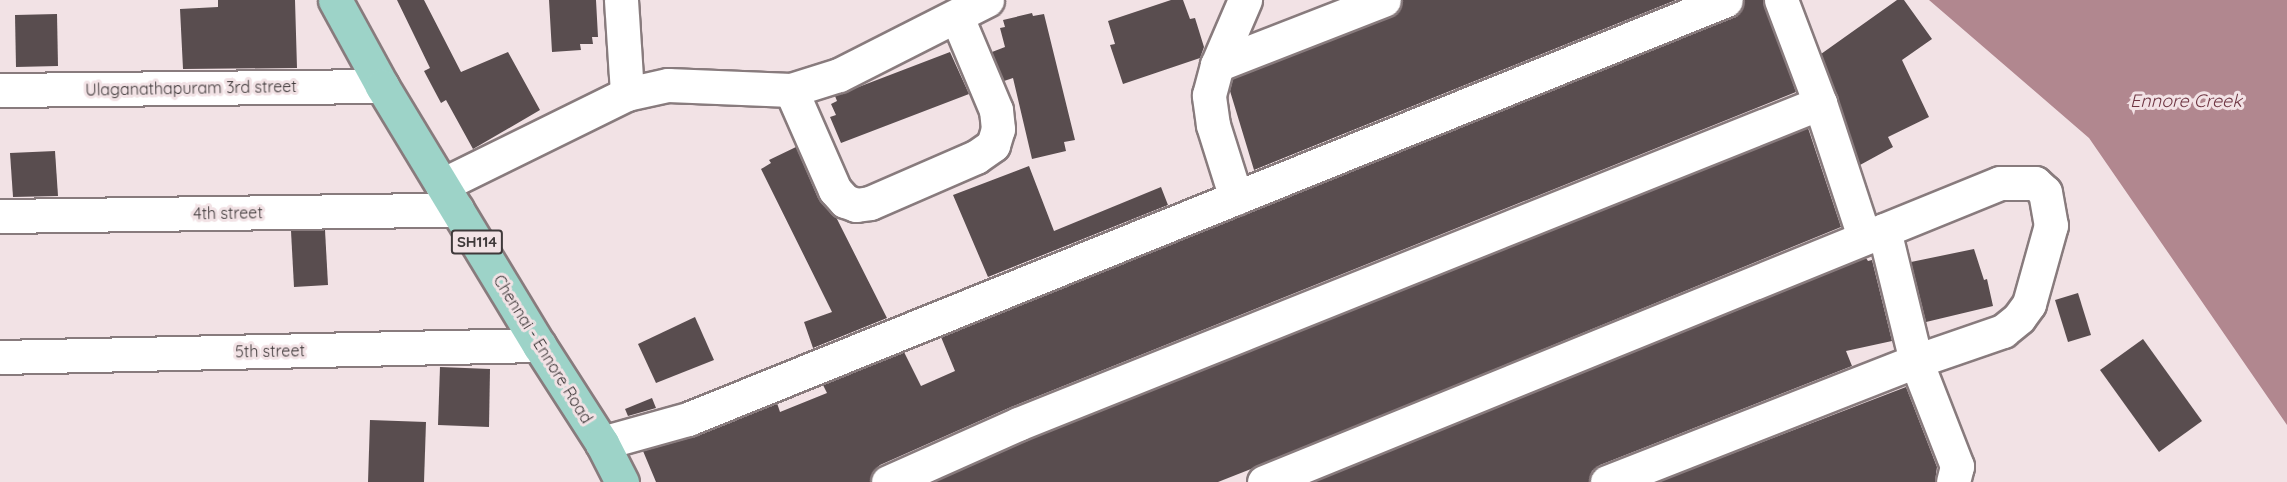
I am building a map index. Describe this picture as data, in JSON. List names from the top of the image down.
{
  "streets": {
    "main road": ["SH114", "Chennai - Ennore Road"],
    "street": ["Ulaganathapuram 3rd street", "4th street", "5th street"]
  },
  "crossings": [
    ["Ulaganathapuram 3rd street", "Chennai - Ennore Road"],
    ["4th street", "Chennai - Ennore Road"],
    ["Chennai - Ennore Road", "5th street"]
  ],
  "water": ["Ennore Creek"]
}
